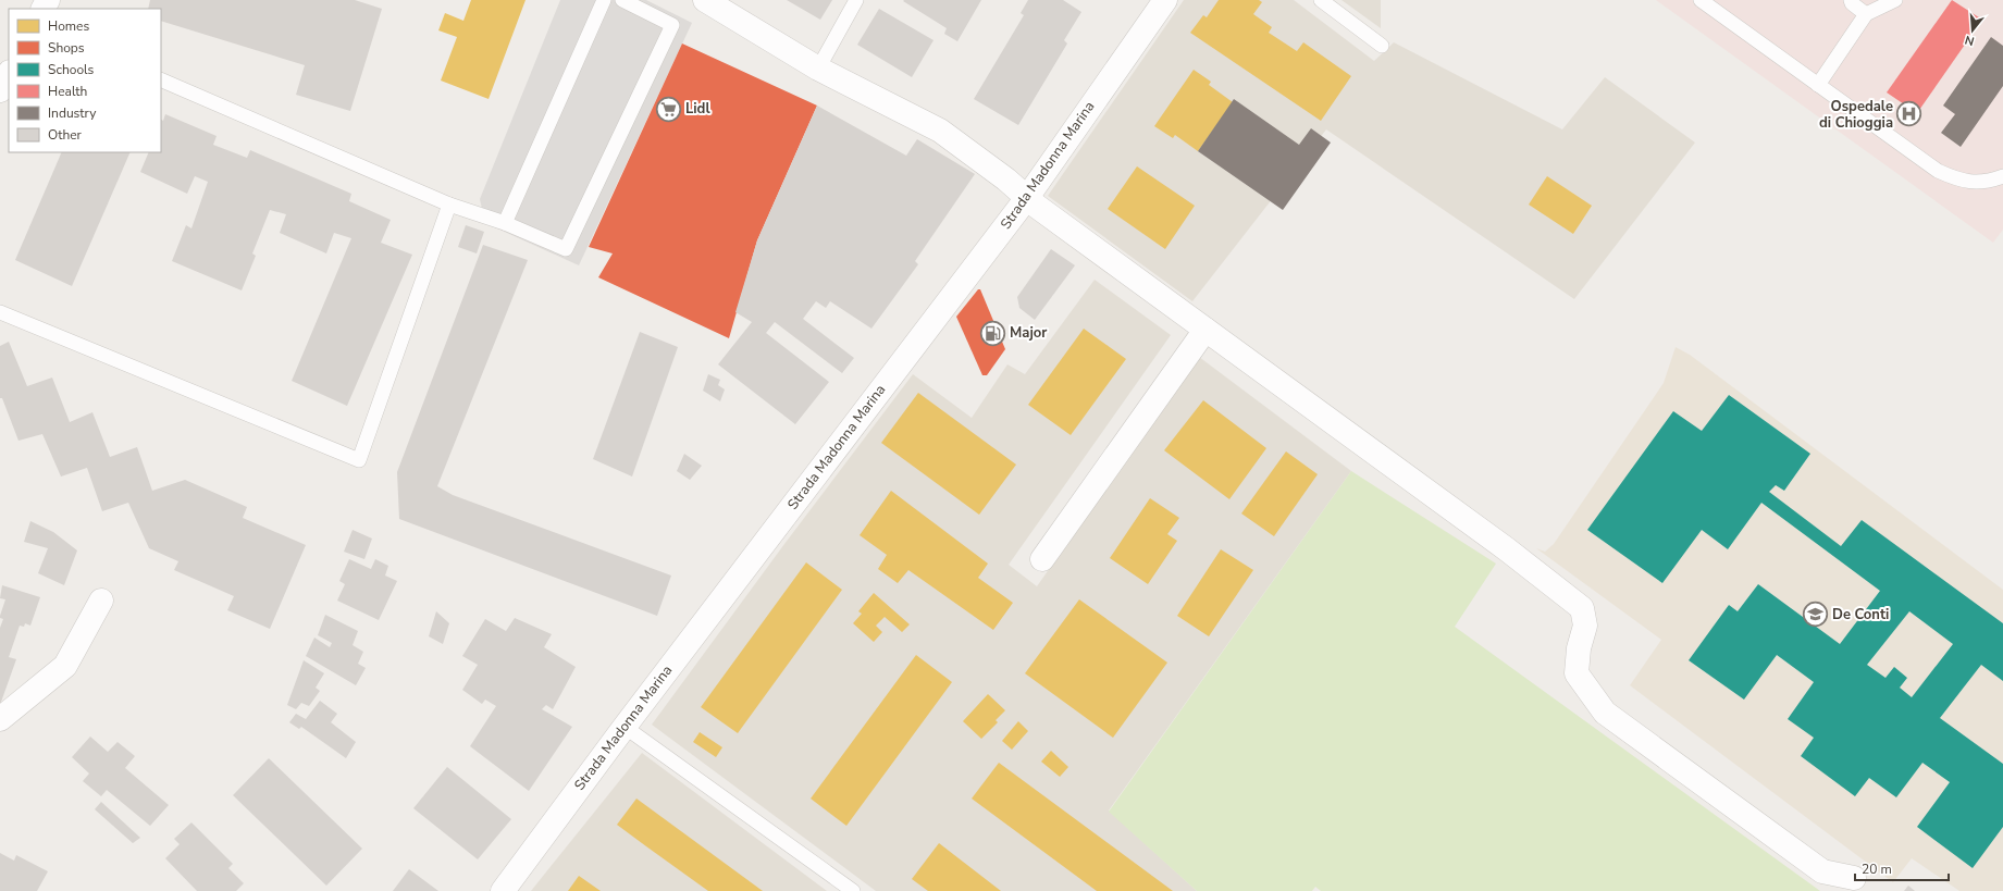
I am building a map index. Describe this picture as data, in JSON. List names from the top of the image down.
{
  "streets": {
    "street": ["Strada Madonna Marina"]
  },
  "places": {
    "supermarket": ["Lidl"],
    "hospital": ["Ospedale di Chioggia"],
    "fuel station": ["Major"],
    "school or university": ["De Conti"]
  },
  "legend": [
    "Homes",
    "Shops",
    "Schools",
    "Health",
    "Industry",
    "Other"
  ],
  "scale_bar": "20 m",
  "north": "bottom"
}
